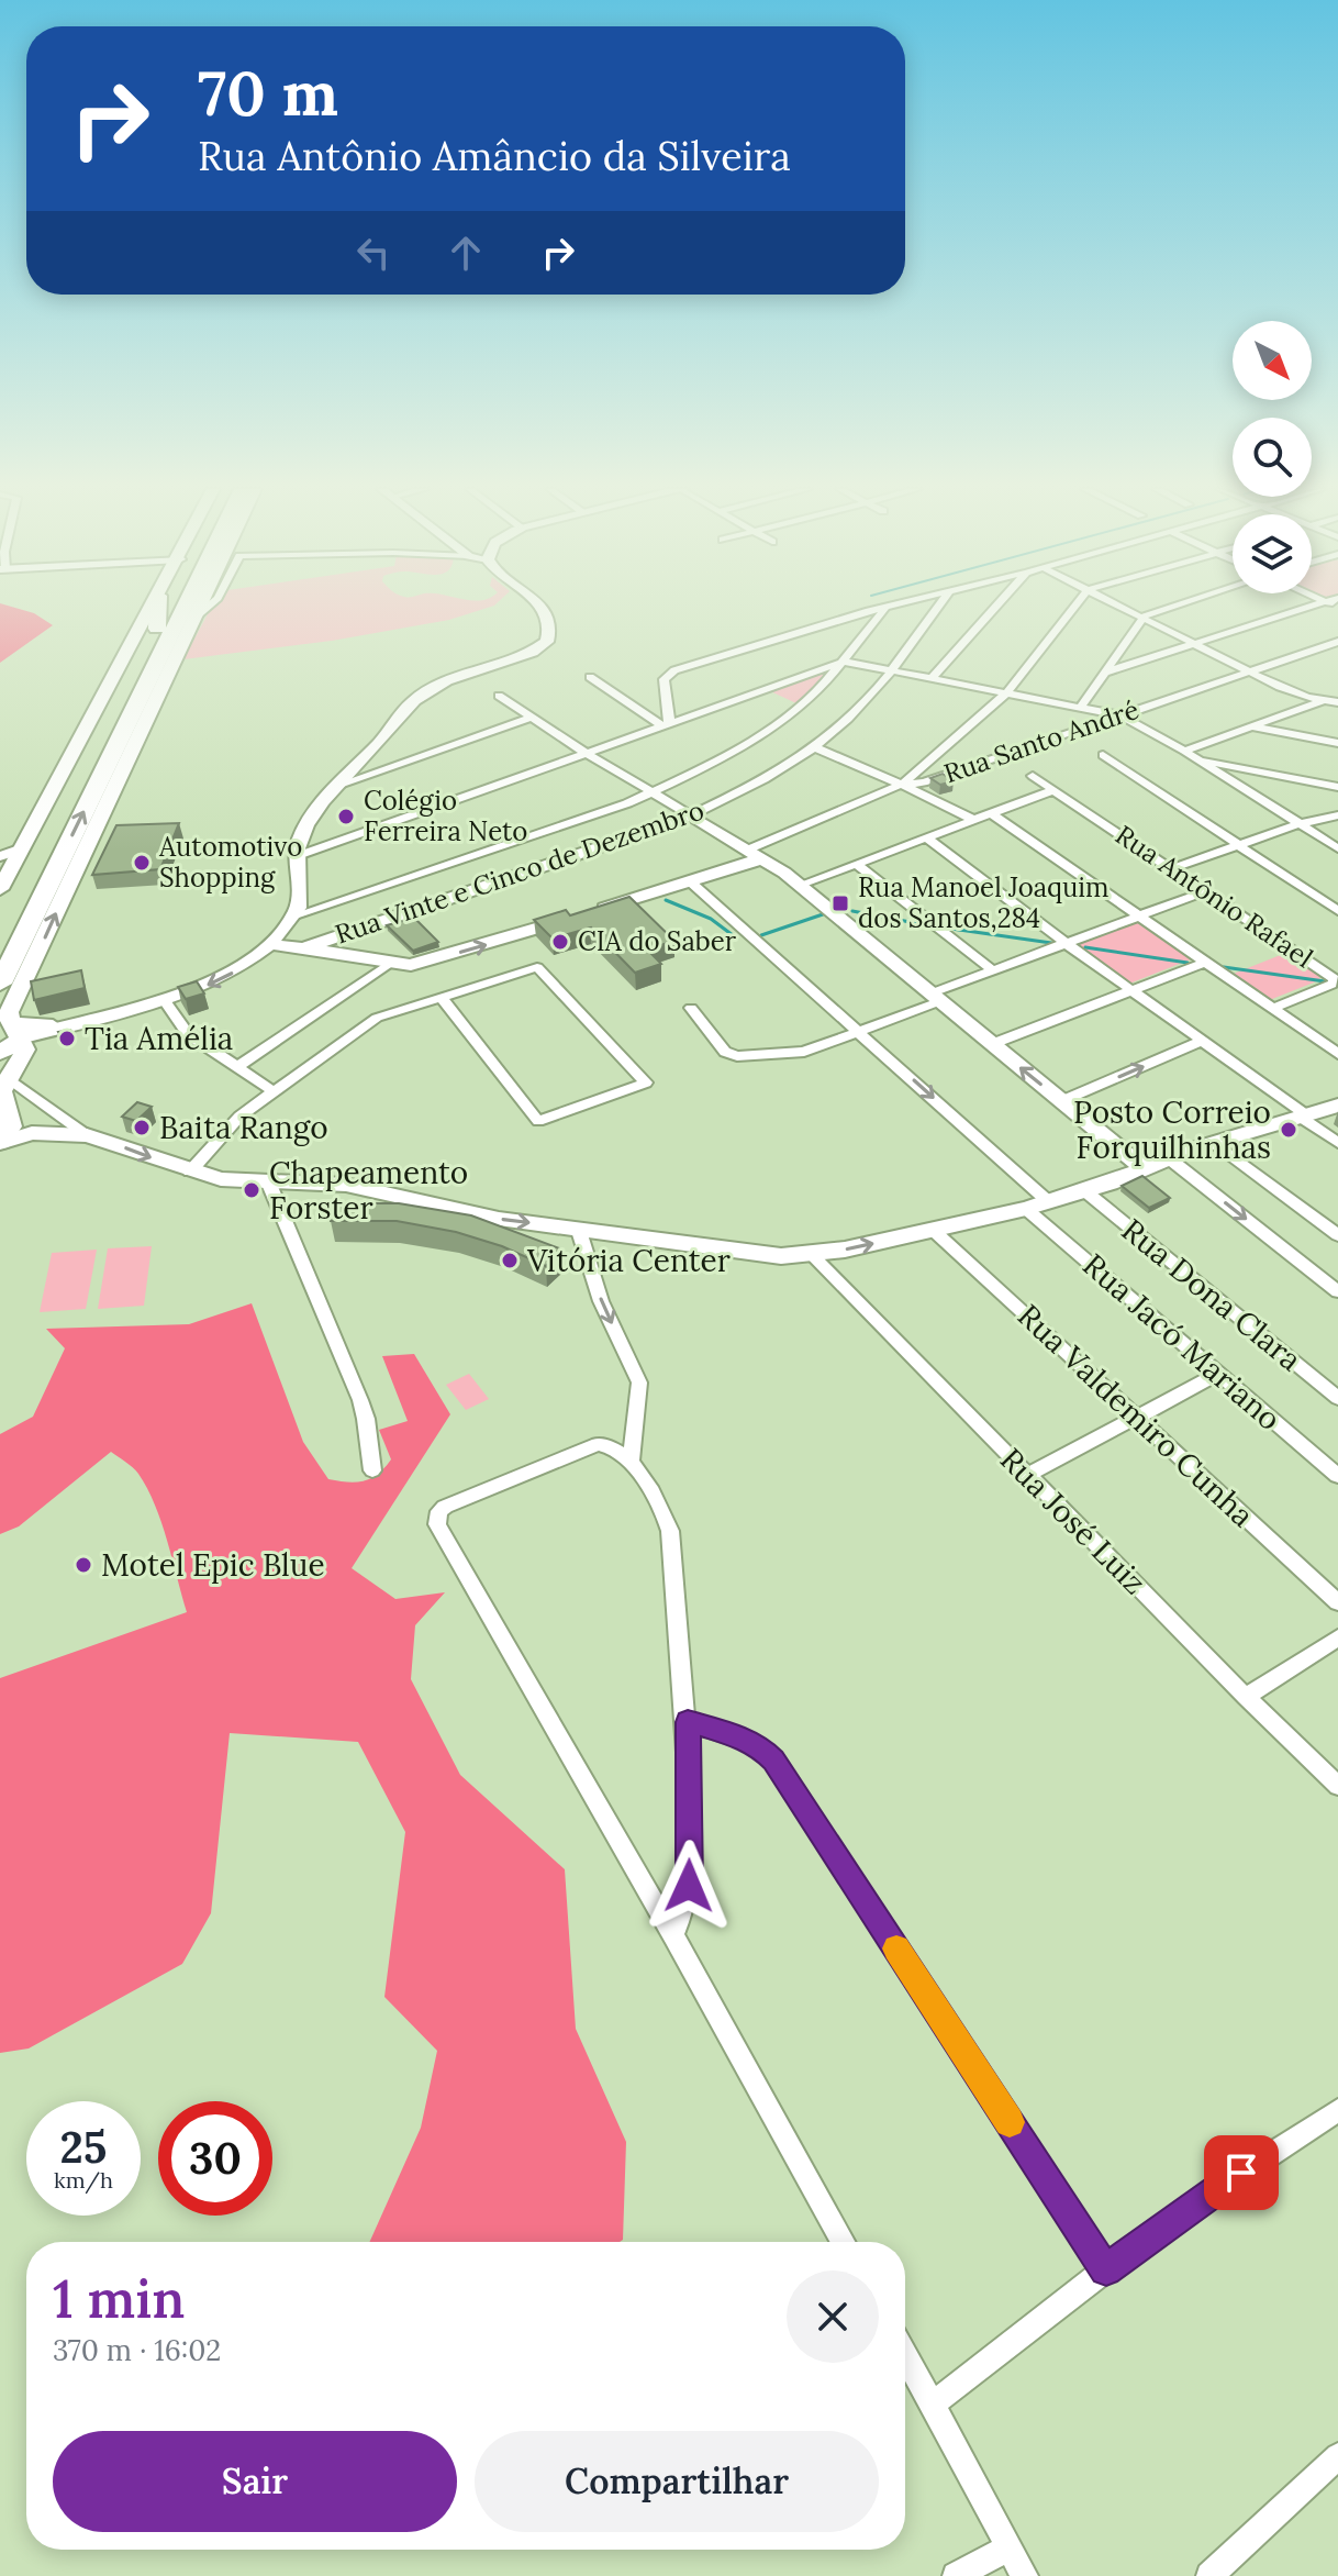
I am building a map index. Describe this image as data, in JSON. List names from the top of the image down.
{
  "streets": {
    "main road": ["Rua Vinte e Cinco de Dezembro"],
    "street": [
      "Rua Santo André",
      "Rua Antônio Rafael",
      "Rua Dona Clara",
      "Rua Jacó Mariano",
      "Rua Valdemiro Cunha",
      "Rua José Luiz"
    ]
  },
  "places": {
    "other": [
      "Colégio Ferreira Neto",
      "Automotivo Shopping",
      "CIA do Saber",
      "Tia Amélia",
      "Baita Rango",
      "Posto Correio Forquilhinhas",
      "Chapeamento Forster",
      "Vitória Center",
      "Motel Epic Blue"
    ],
    "transit": ["Rua Manoel Joaquim dos Santos,284"]
  },
  "north": "bottom right",
  "page": {
    "turn": ["70 m", "Rua Antônio Amâncio da Silveira"],
    "speed": "25 km/h",
    "limit": "30",
    "heading": ["1 min", "370 m · 16:02"],
    "buttons": ["Sair", "Compartilhar"]
  }
}
